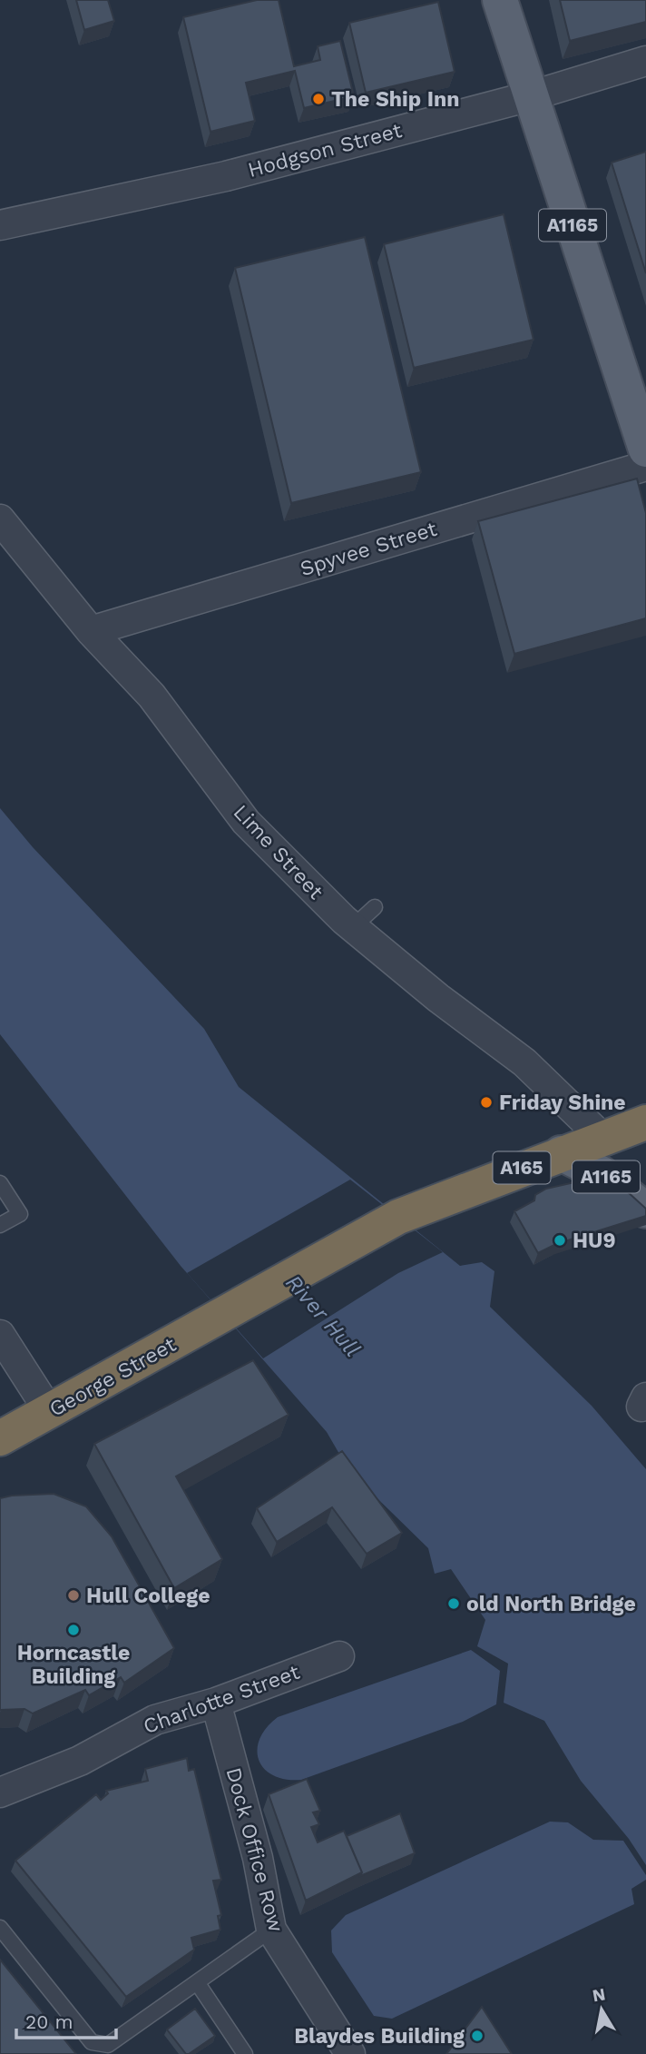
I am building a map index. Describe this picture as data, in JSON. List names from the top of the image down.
{
  "streets": {
    "highway": ["A165", "George Street"],
    "main road": ["A1165"],
    "street": [
      "Hodgson Street",
      "Spyvee Street",
      "Lime Street",
      "Charlotte Street",
      "Dock Office Row"
    ]
  },
  "crossings": [
    ["Hodgson Street", "A1165"],
    ["A1165", "A165"],
    ["A1165", "George Street"],
    ["Spyvee Street", "Lime Street"],
    ["Lime Street", "A165"],
    ["A165", "George Street"],
    ["Charlotte Street", "Dock Office Row"]
  ],
  "water": ["River Hull"],
  "places": [
    "The Ship Inn",
    "Friday Shine",
    "HU9",
    "Hull College",
    "old North Bridge",
    "Horncastle Building",
    "Blaydes Building"
  ],
  "scale_bar": "20 m",
  "north": "top"
}
